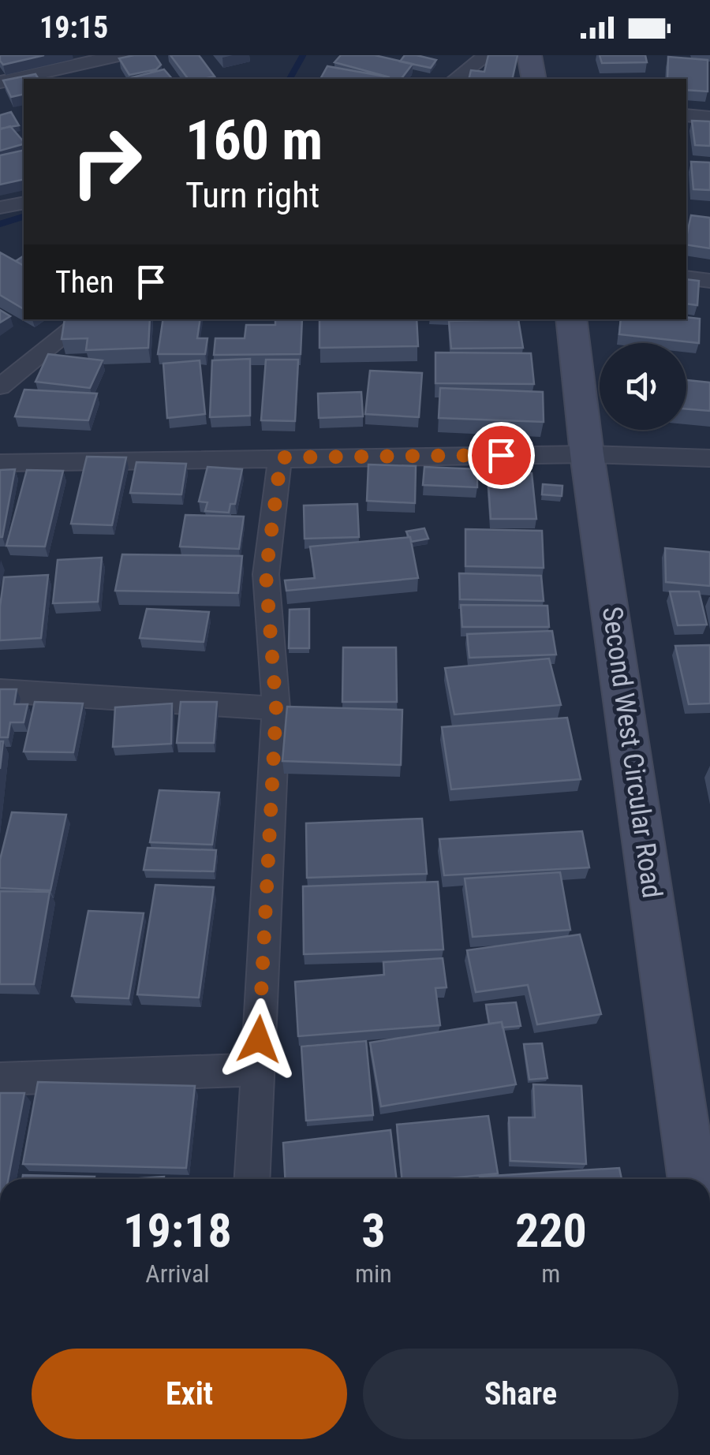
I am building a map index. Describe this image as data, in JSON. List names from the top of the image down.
{
  "streets": {
    "street": ["Second West Circular Road"]
  },
  "page": {
    "status": "19:15",
    "turn": ["160 m", "Turn right"],
    "then": "Then",
    "eta": [
      "19:18",
      "Arrival",
      "3",
      "min",
      "220",
      "m"
    ],
    "buttons": ["Exit", "Share"]
  }
}
